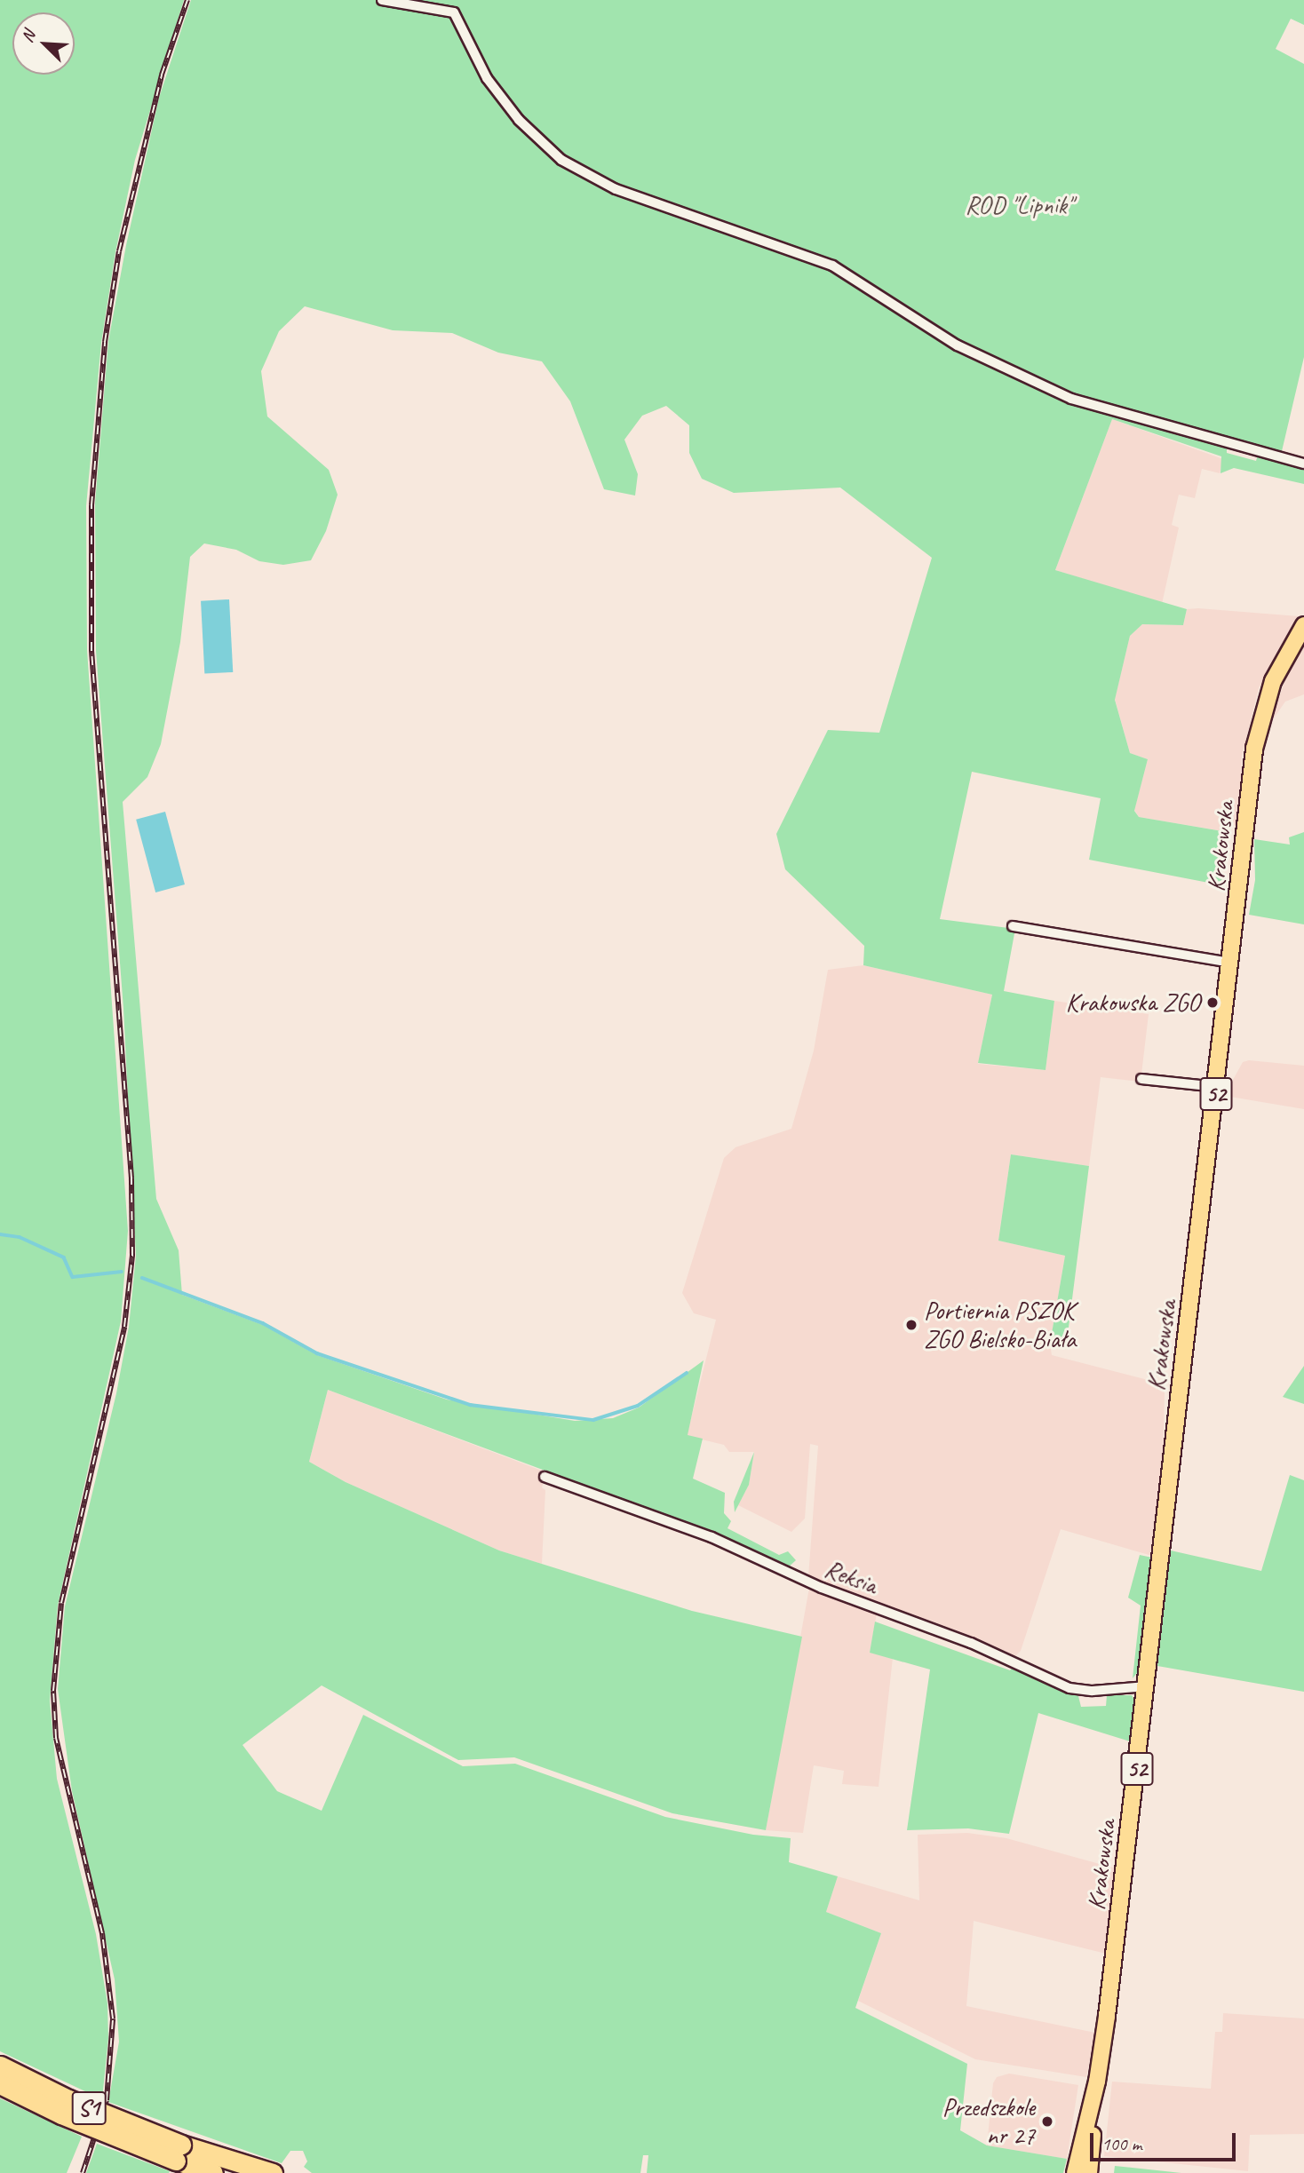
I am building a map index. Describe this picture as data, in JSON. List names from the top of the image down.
{
  "streets": {
    "highway": ["S1"],
    "main road": ["Krakowska", "52"],
    "street": ["Reksia"]
  },
  "crossings": [
    ["Krakowska", "Reksia"]
  ],
  "parks": ["ROD \"Lipnik\""],
  "places": ["Krakowska ZGO", "Portiernia PSZOK ZGO Bielsko-Biała", "Przedszkole nr 27"],
  "scale_bar": "100 m",
  "north": "top left"
}
